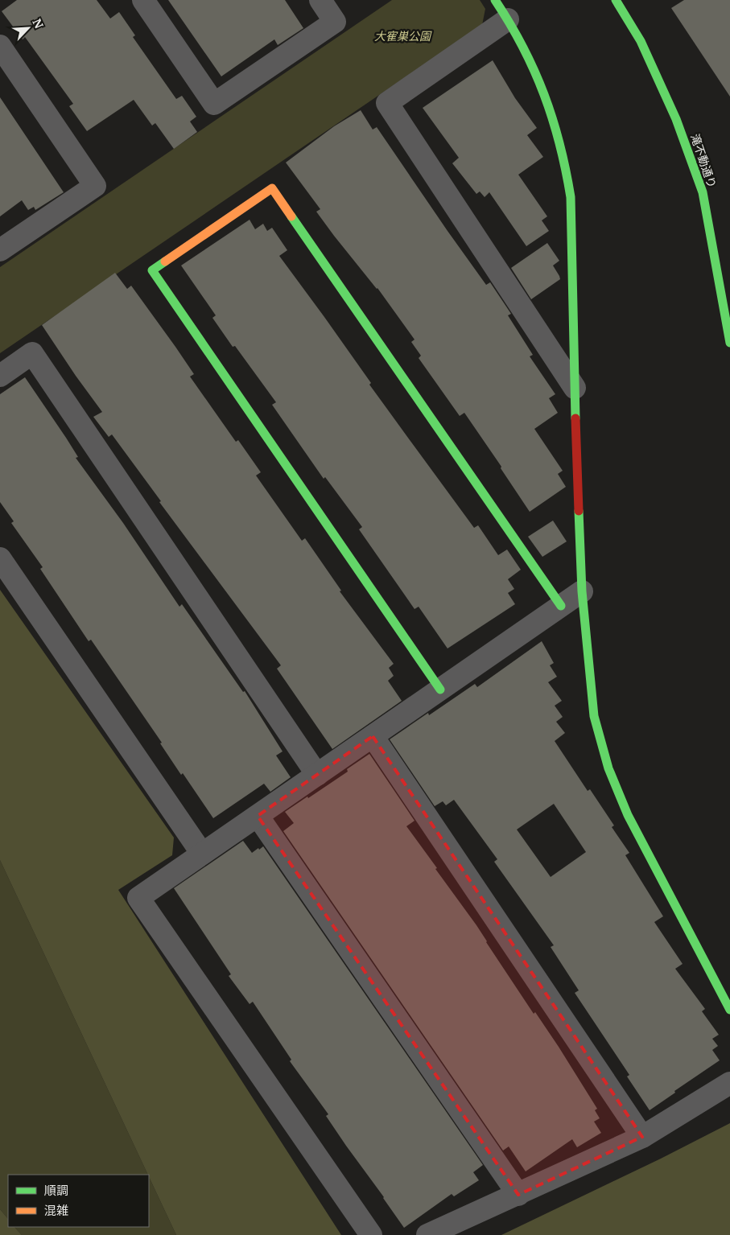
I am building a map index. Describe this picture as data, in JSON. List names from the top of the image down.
{
  "streets": {
    "street": ["滝不動通り"]
  },
  "parks": ["大寉巣公園"],
  "legend": ["順調", "混雑"],
  "north": "top right"
}
